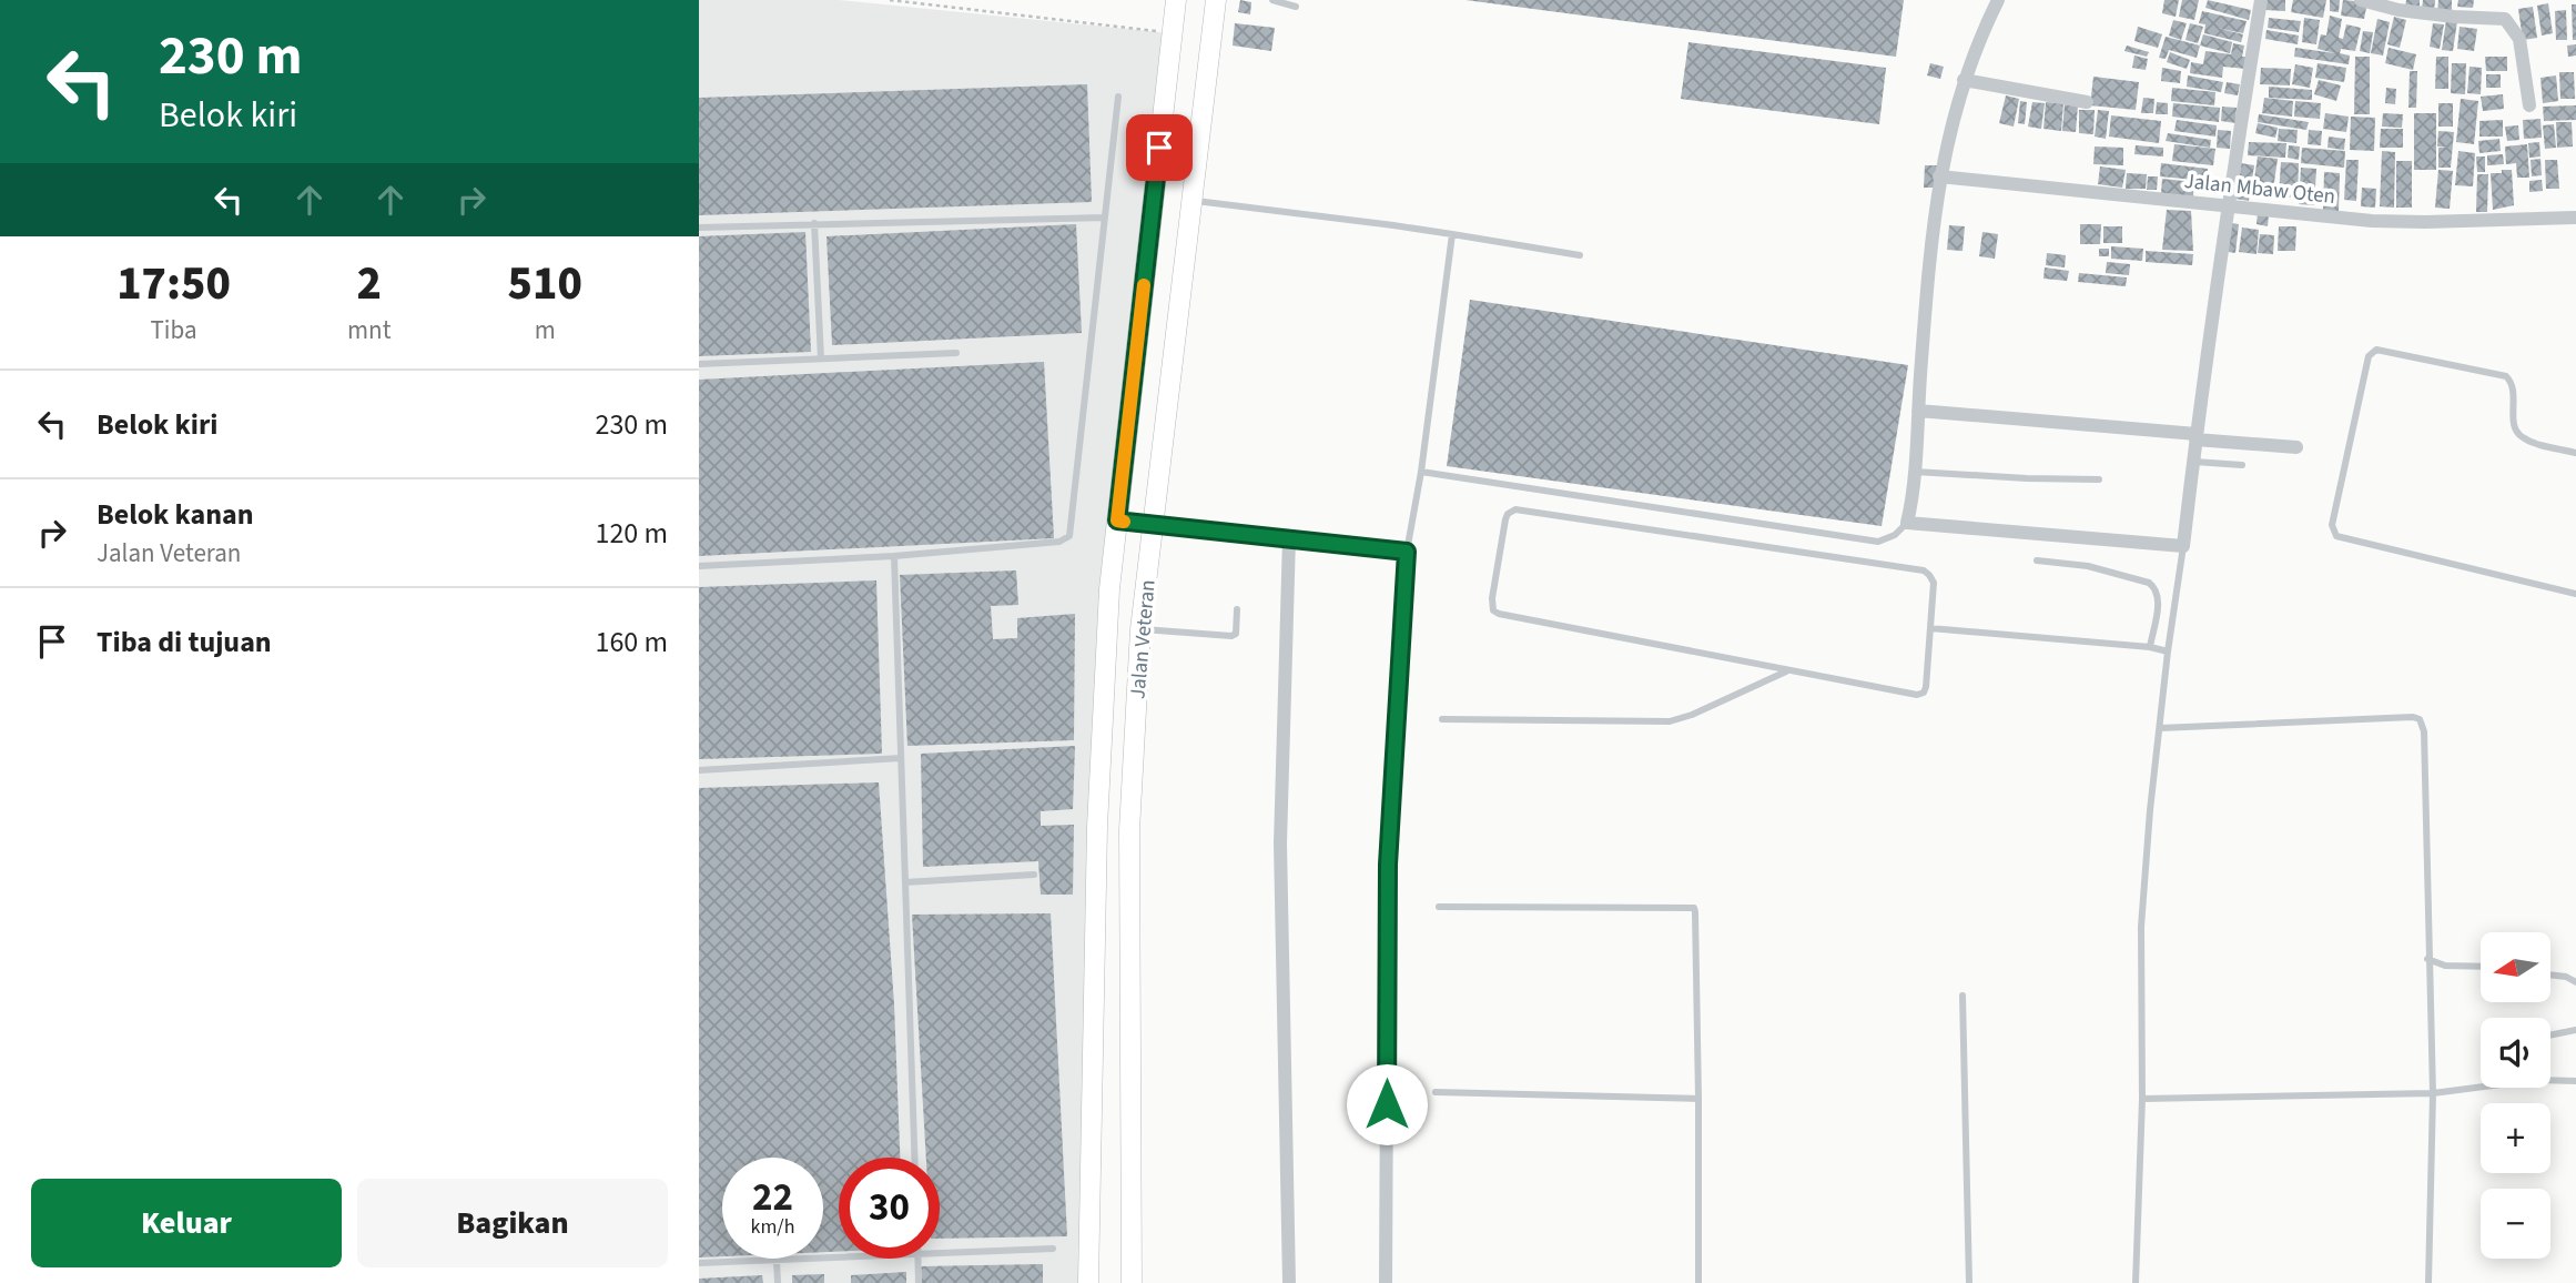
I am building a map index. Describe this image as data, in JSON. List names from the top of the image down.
{
  "streets": {
    "main road": ["Jalan Veteran"],
    "street": ["Jalan Mbaw Oten"]
  },
  "north": "left",
  "page": {
    "turn": ["230 m", "Belok kiri"],
    "eta": [
      "17:50",
      "Tiba",
      "2",
      "mnt",
      "510",
      "m"
    ],
    "list": [
      {
        "name": "Belok kiri",
        "value": "230 m"
      },
      {
        "name": "Belok kanan",
        "note": "Jalan Veteran",
        "value": "120 m"
      },
      {
        "name": "Tiba di tujuan",
        "value": "160 m"
      }
    ],
    "map_buttons": ["+", "−"],
    "speed": "22 km/h",
    "limit": "30",
    "buttons": ["Keluar", "Bagikan"]
  }
}
